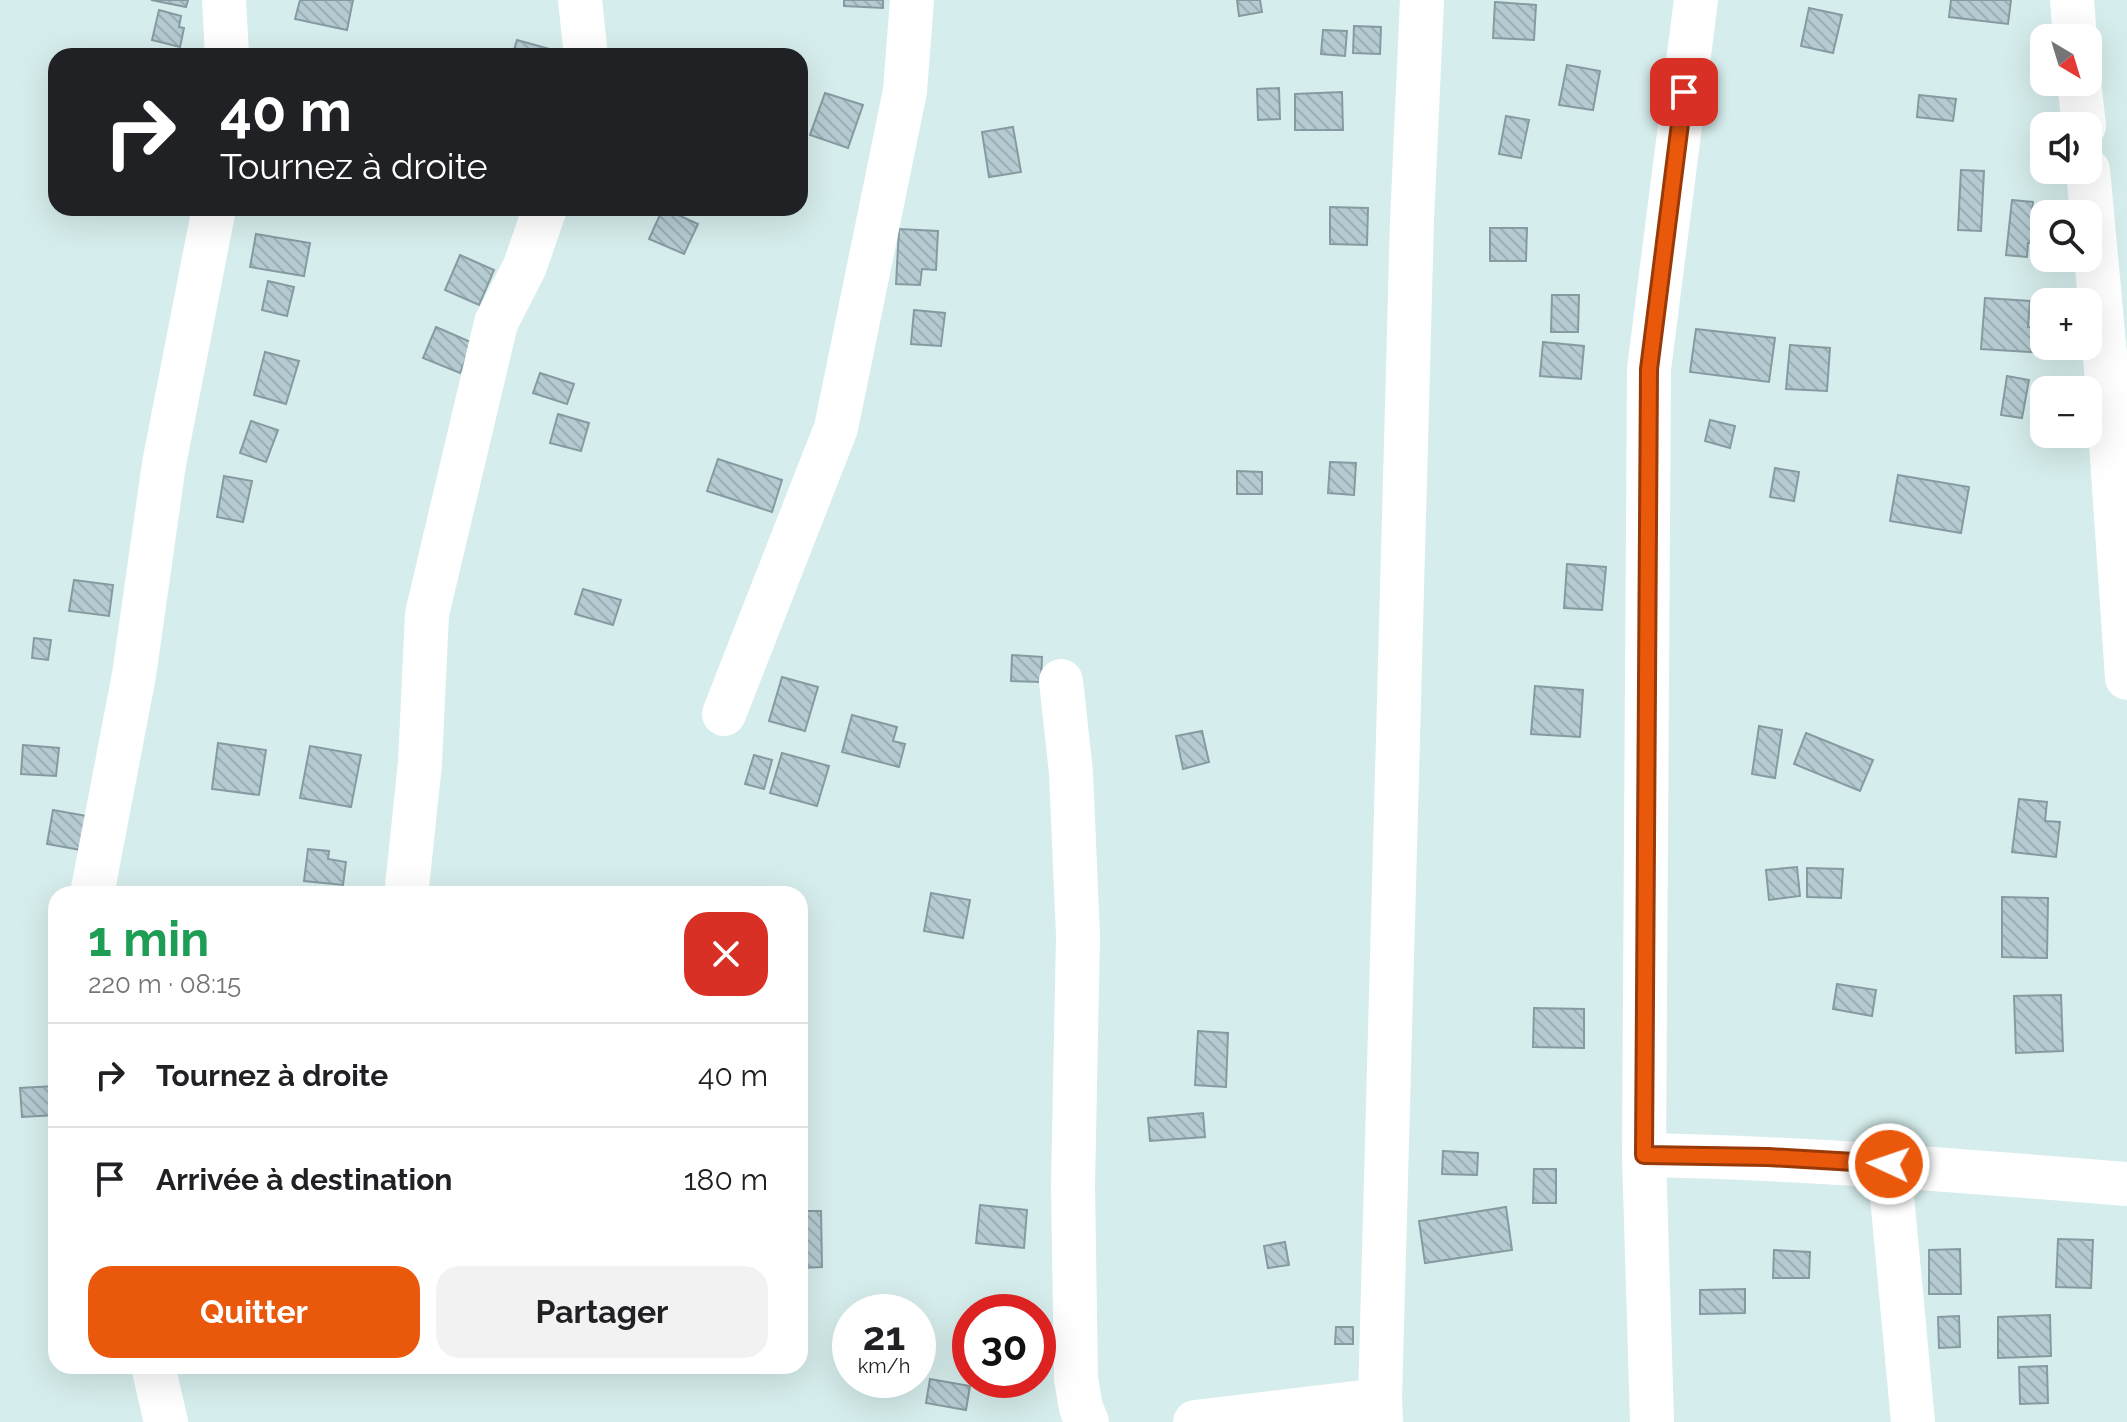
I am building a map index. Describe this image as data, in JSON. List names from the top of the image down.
{
  "north": "bottom right",
  "page": {
    "map_buttons": ["+", "−"],
    "turn": ["40 m", "Tournez à droite"],
    "heading": ["1 min", "220 m · 08:15"],
    "list": [
      {
        "name": "Tournez à droite",
        "value": "40 m"
      },
      {
        "name": "Arrivée à destination",
        "value": "180 m"
      }
    ],
    "buttons": ["Quitter", "Partager"],
    "speed": "21 km/h",
    "limit": "30"
  }
}
